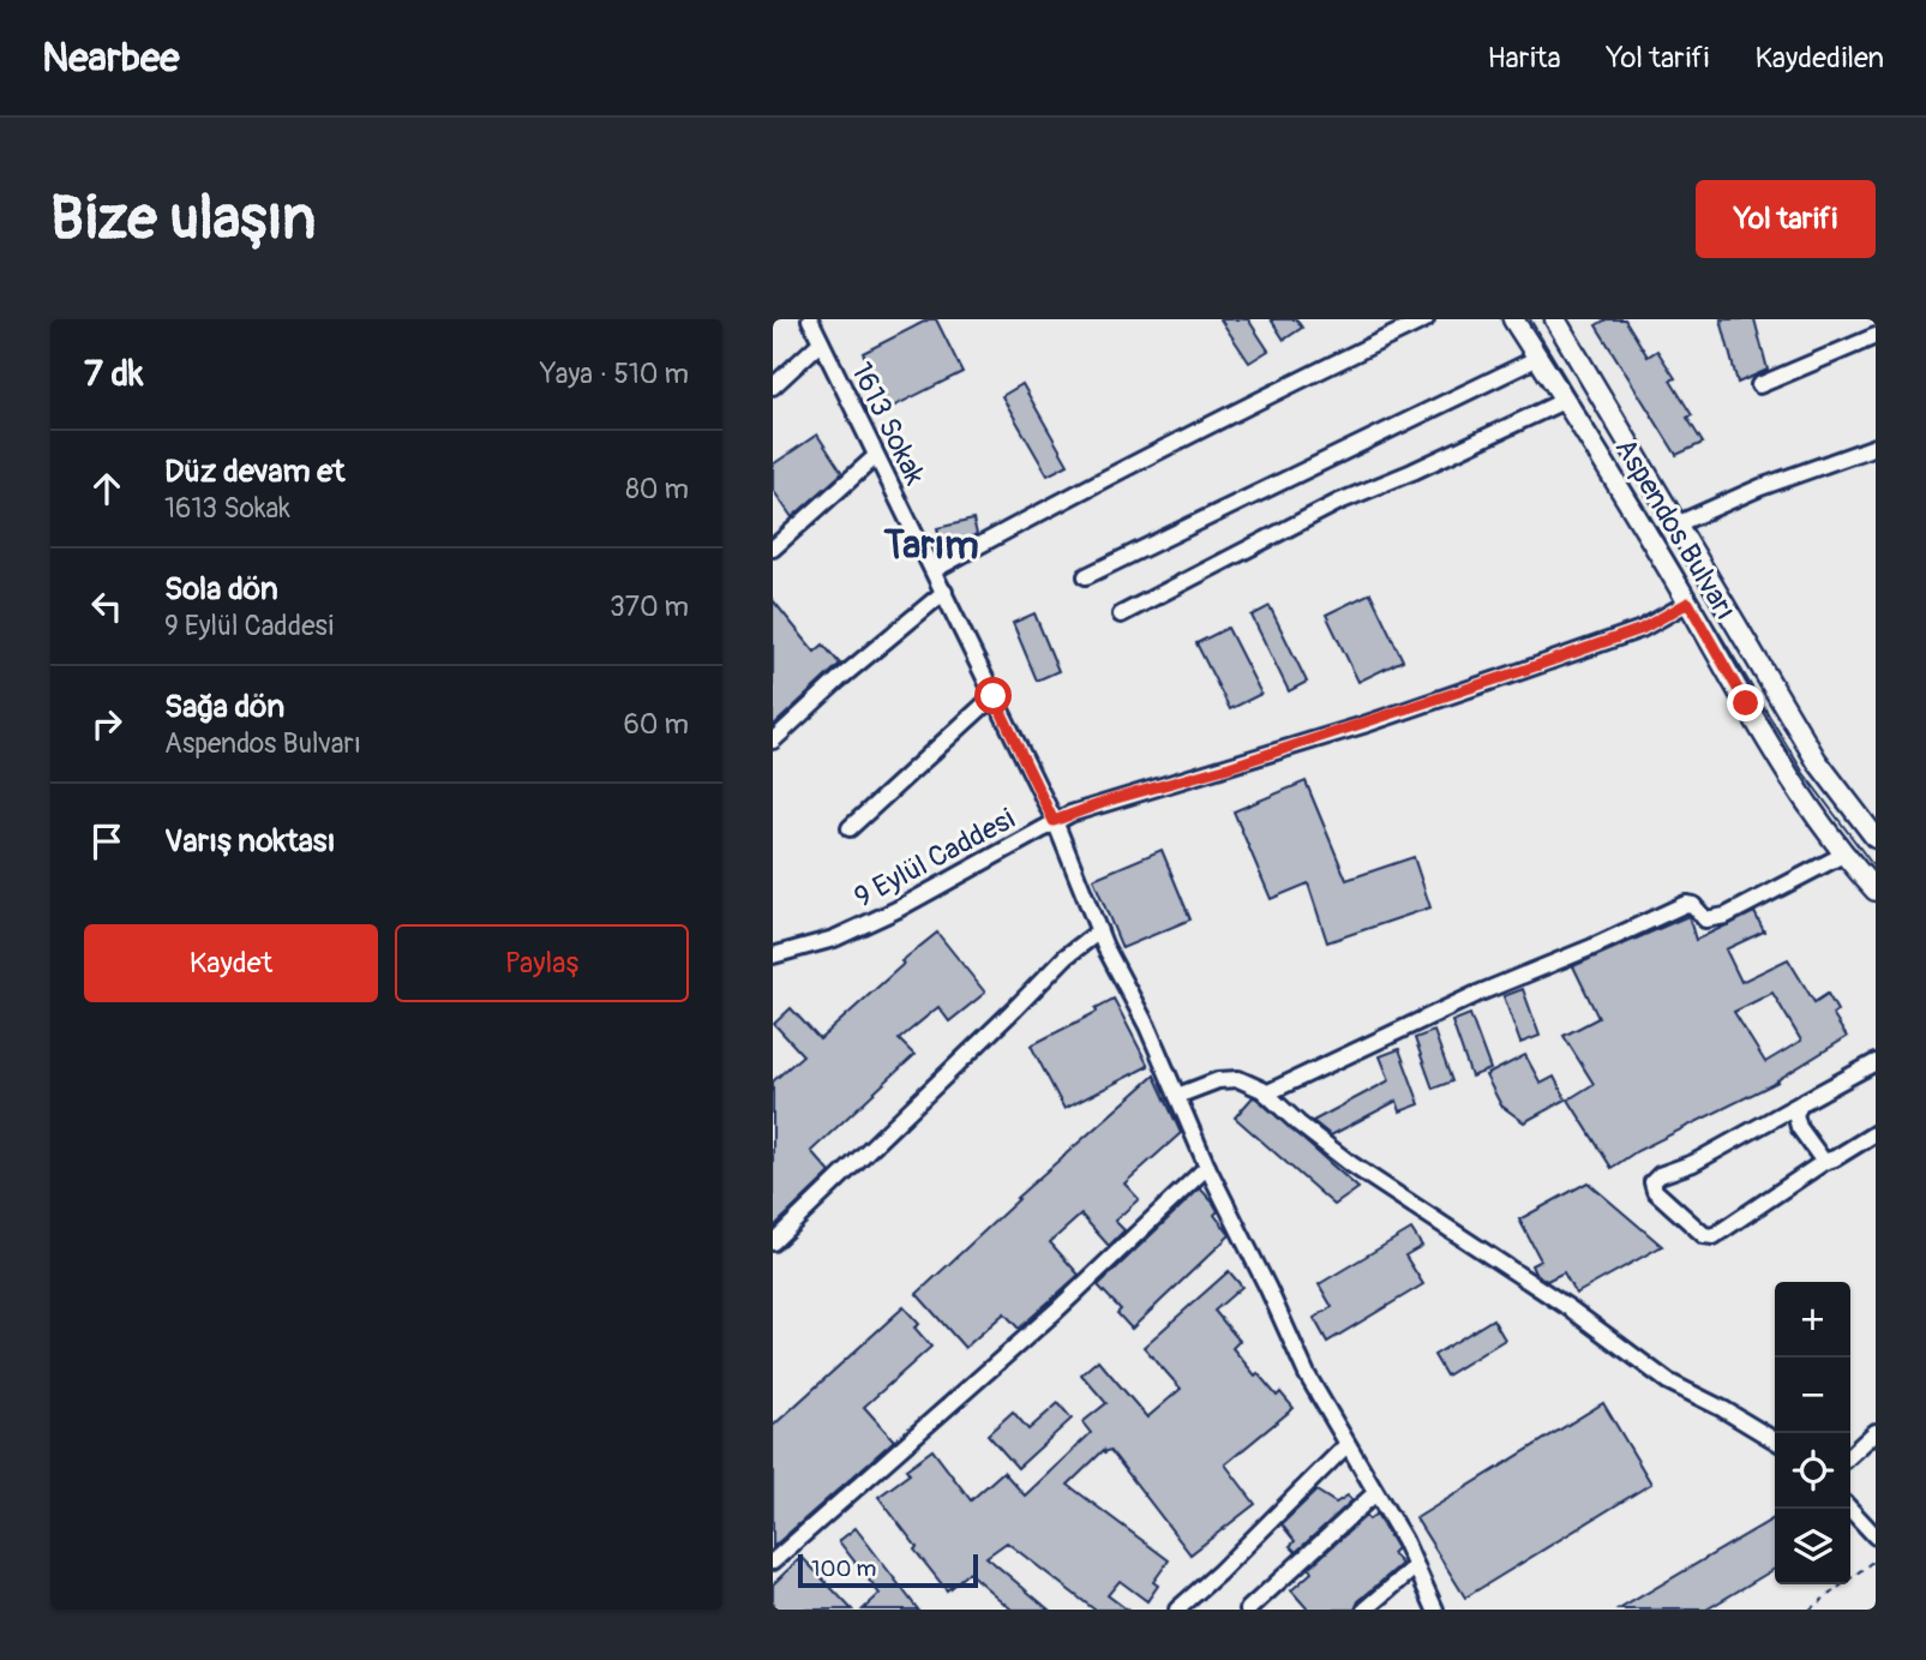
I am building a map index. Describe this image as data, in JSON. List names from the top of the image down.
{
  "streets": {
    "main road": ["Aspendos Bulvarı"],
    "street": ["1613 Sokak", "9 Eylül Caddesi"]
  },
  "crossings": [
    ["1613 Sokak", "9 Eylül Caddesi"],
    ["Aspendos Bulvarı", "9 Eylül Caddesi"]
  ],
  "districts": ["Tarım"],
  "scale_bar": "100 m",
  "page": {
    "header": "Nearbee",
    "nav": ["Harita", "Yol tarifi", "Kaydedilen"],
    "buttons": [
      "Yol tarifi",
      ["Kaydet", "Paylaş"]
    ],
    "title": "Bize ulaşın",
    "heading": ["7 dk", "Yaya · 510 m"],
    "list": [
      ["Düz devam et", "1613 Sokak", "80 m"],
      ["Sola dön", "9 Eylül Caddesi", "370 m"],
      ["Sağa dön", "Aspendos Bulvarı", "60 m"],
      "Varış noktası"
    ],
    "map_buttons": ["+", "−"],
    "scale": "100 m"
  }
}
